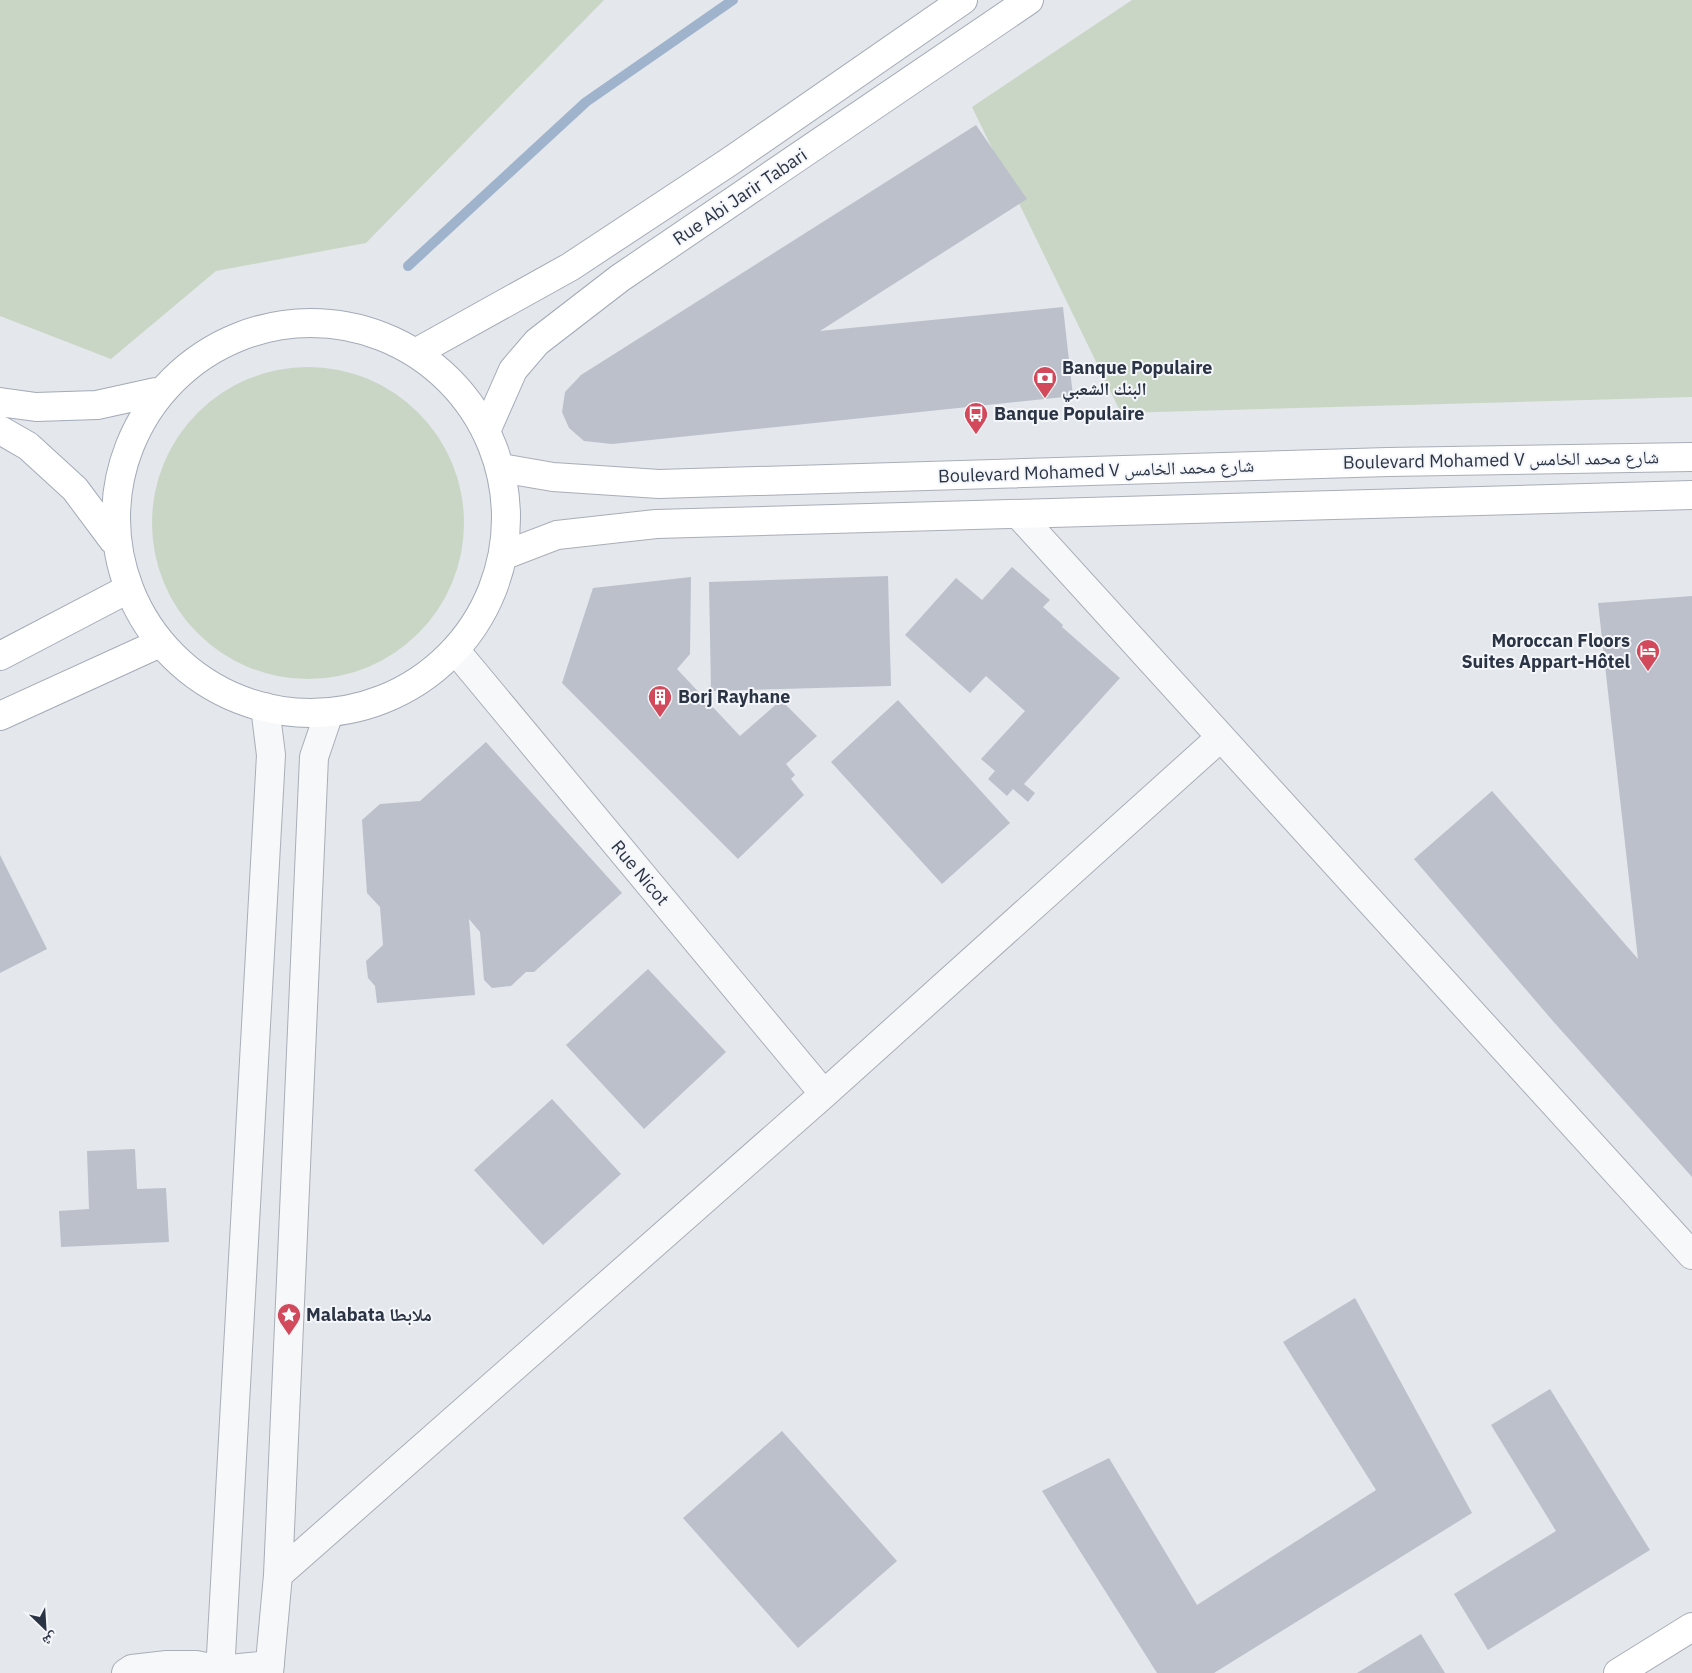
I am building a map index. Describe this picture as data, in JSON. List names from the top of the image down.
{
  "streets": {
    "main road": ["Rue Abi Jarir Tabari", "Boulevard Mohamed V شارع محمد الخامس"],
    "street": ["Rue Nicot"]
  },
  "places": {
    "bank": ["Banque Populaire البنك الشعبي"],
    "bus stop": ["Banque Populaire"],
    "hotel": ["Moroccan Floors Suites Appart-Hôtel"],
    "building": ["Borj Rayhane"],
    "place": ["Malabata ملابطا"]
  },
  "north": "bottom right"
}
